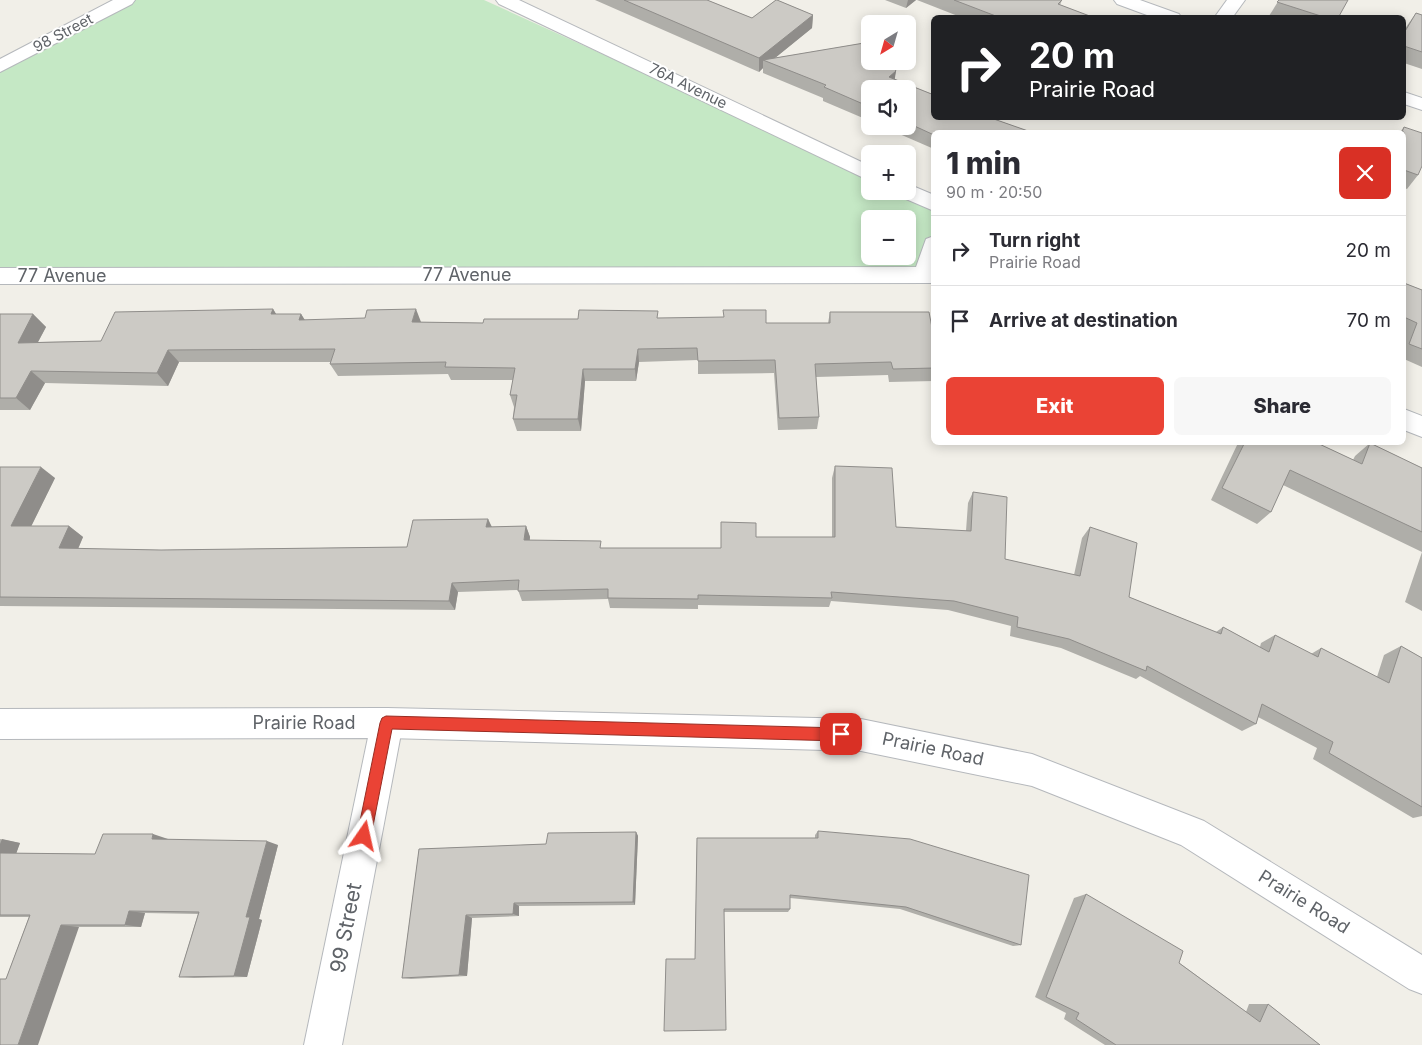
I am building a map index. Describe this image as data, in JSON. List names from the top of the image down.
{
  "streets": {
    "street": [
      "98 Street",
      "76A Avenue",
      "77 Avenue",
      "Prairie Road",
      "99 Street"
    ]
  },
  "crossings": [
    ["Prairie Road", "99 Street"]
  ],
  "north": "bottom left",
  "page": {
    "map_buttons": ["+", "−"],
    "turn": ["20 m", "Prairie Road"],
    "heading": ["1 min", "90 m · 20:50"],
    "list": [
      {
        "name": "Turn right",
        "note": "Prairie Road",
        "value": "20 m"
      },
      {
        "name": "Arrive at destination",
        "value": "70 m"
      }
    ],
    "buttons": ["Exit", "Share"]
  }
}
